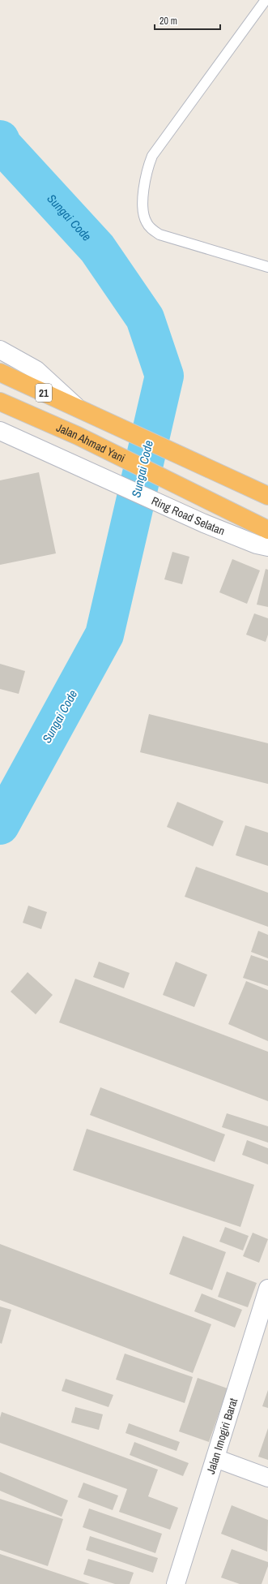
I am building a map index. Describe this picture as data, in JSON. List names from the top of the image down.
{
  "streets": {
    "highway": ["21", "Jalan Ahmad Yani"],
    "street": ["Ring Road Selatan", "Jalan Imogiri Barat"]
  },
  "water": ["Sungai Code"],
  "scale_bar": "20 m"
}
